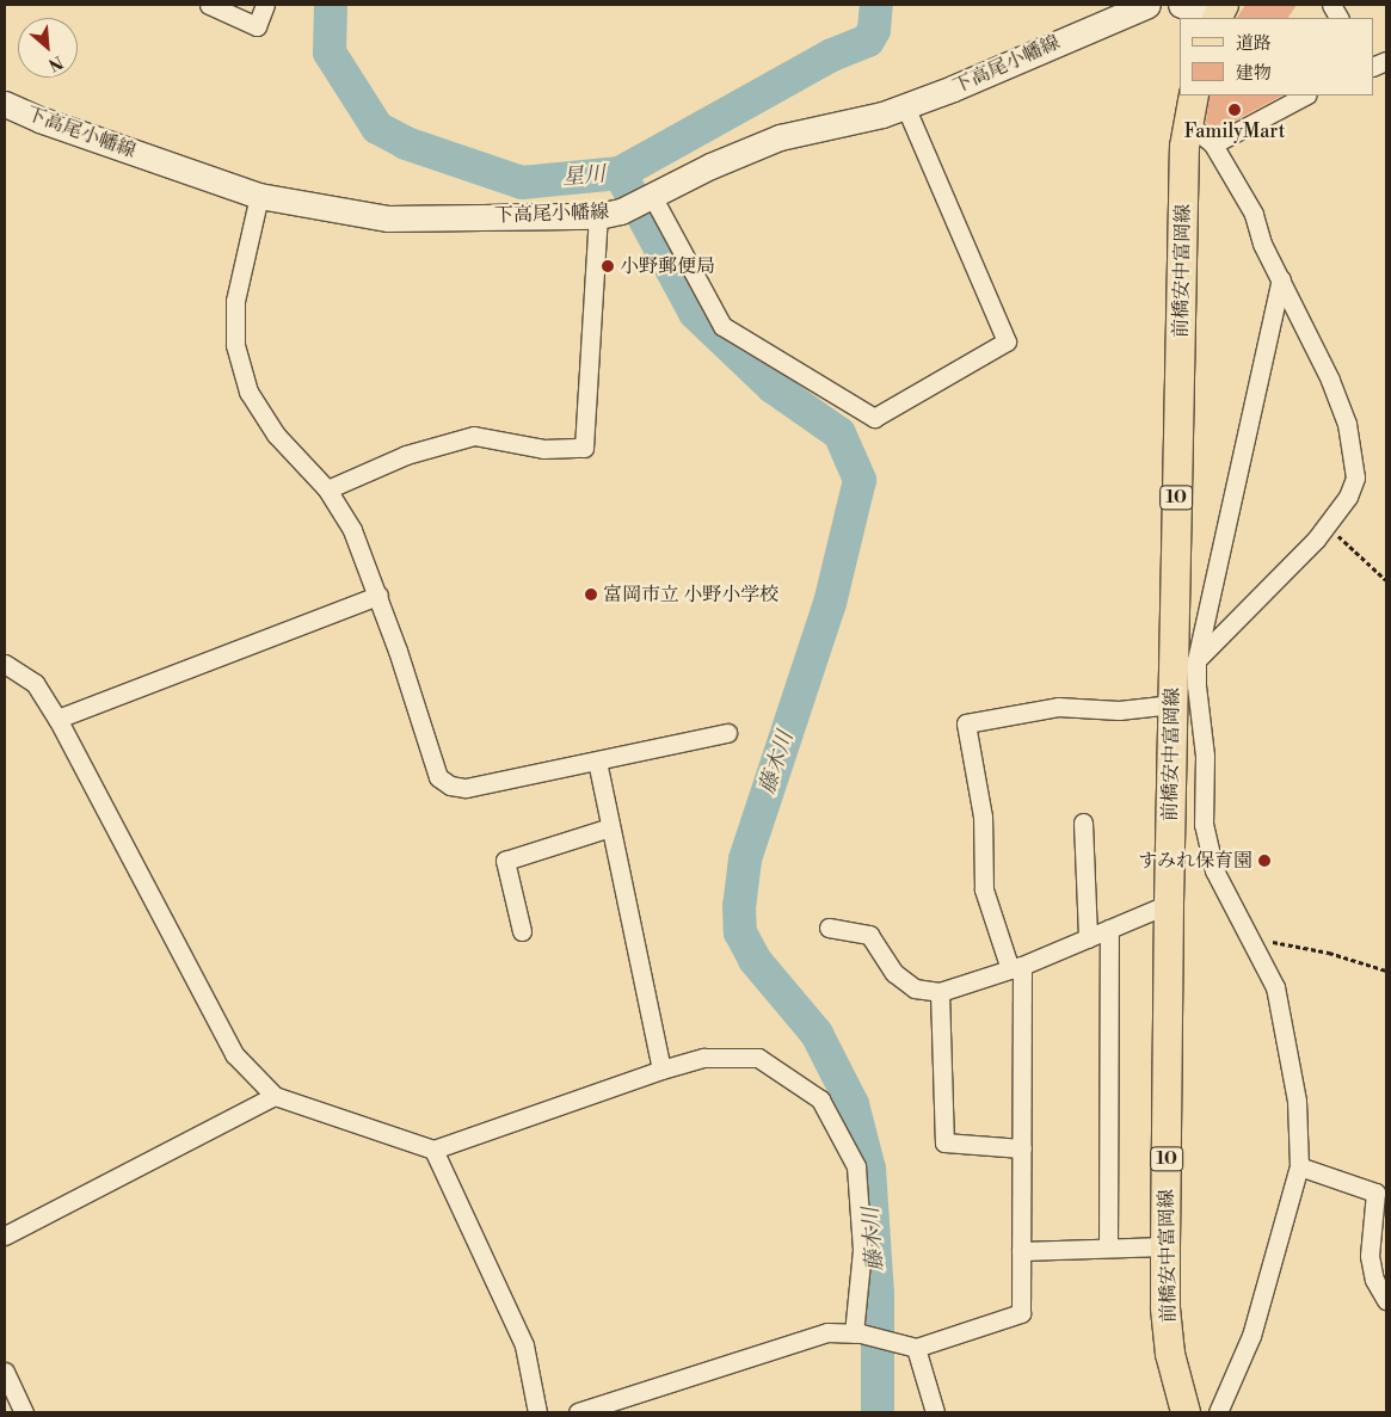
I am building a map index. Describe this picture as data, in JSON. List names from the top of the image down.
{
  "streets": {
    "main road": ["下高尾小幡線", "前橋安中富岡線", "10"]
  },
  "water": ["星川", "藤木川"],
  "places": [
    "FamilyMart",
    "小野郵便局",
    "富岡市立 小野小学校",
    "すみれ保育園"
  ],
  "legend": ["道路", "建物"],
  "north": "bottom right"
}
